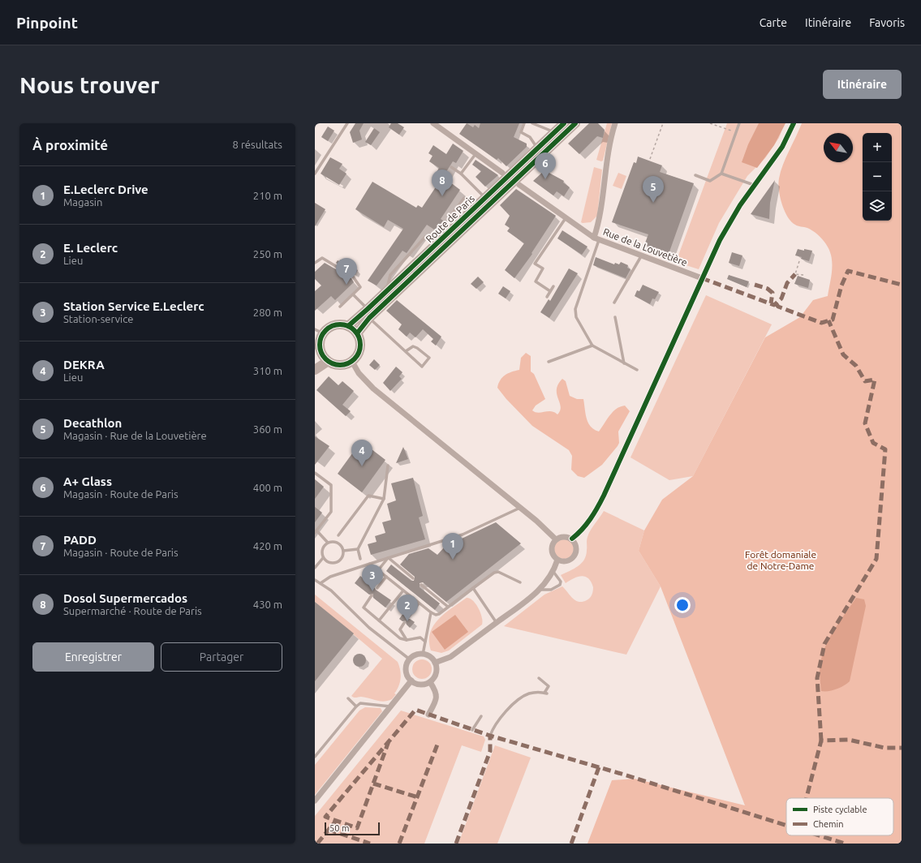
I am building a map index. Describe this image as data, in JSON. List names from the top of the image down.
{
  "streets": {
    "main road": ["Route de Paris"],
    "street": ["Rue de la Louvetière"]
  },
  "parks": ["Forêt domaniale de Notre-Dame"],
  "legend": ["Piste cyclable", "Chemin"],
  "scale_bar": "50 m",
  "north": "top left",
  "page": {
    "header": "Pinpoint",
    "nav": ["Carte", "Itinéraire", "Favoris"],
    "buttons": [
      "Itinéraire",
      ["Enregistrer", "Partager"]
    ],
    "title": "Nous trouver",
    "heading": ["À proximité", "8 résultats"],
    "map_buttons": ["+", "−"],
    "pins": [
      "6",
      "8",
      "5",
      "7",
      "4",
      "1",
      "3",
      "2"
    ],
    "list": [
      {
        "mark": "1",
        "name": "E.Leclerc Drive",
        "note": "Magasin",
        "value": "210 m"
      },
      {
        "mark": "2",
        "name": "E. Leclerc",
        "note": "Lieu",
        "value": "250 m"
      },
      {
        "mark": "3",
        "name": "Station Service E.Leclerc",
        "note": "Station-service",
        "value": "280 m"
      },
      {
        "mark": "4",
        "name": "DEKRA",
        "note": "Lieu",
        "value": "310 m"
      },
      {
        "mark": "5",
        "name": "Decathlon",
        "note": "Magasin · Rue de la Louvetière",
        "value": "360 m"
      },
      {
        "mark": "6",
        "name": "A+ Glass",
        "note": "Magasin · Route de Paris",
        "value": "400 m"
      },
      {
        "mark": "7",
        "name": "PADD",
        "note": "Magasin · Route de Paris",
        "value": "420 m"
      },
      {
        "mark": "8",
        "name": "Dosol Supermercados",
        "note": "Supermarché · Route de Paris",
        "value": "430 m"
      }
    ],
    "scale": "50 m"
  }
}
